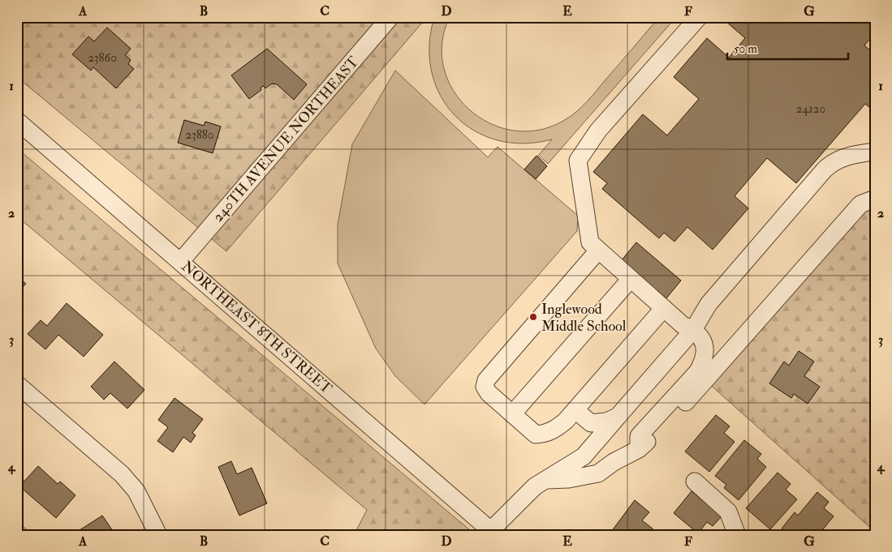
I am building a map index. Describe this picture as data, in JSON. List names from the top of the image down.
{
  "streets": {
    "street": ["240TH AVENUE NORTHEAST", "NORTHEAST 8TH STREET"]
  },
  "crossings": [
    ["240TH AVENUE NORTHEAST", "NORTHEAST 8TH STREET"]
  ],
  "places": ["Inglewood Middle School"],
  "house_numbers": ["23860", "24120", "23880"],
  "scale_bar": "50 m",
  "grid": {
    "columns": [
      "A",
      "B",
      "C",
      "D",
      "E",
      "F",
      "G"
    ],
    "rows": [
      "1",
      "2",
      "3",
      "4"
    ]
  }
}
